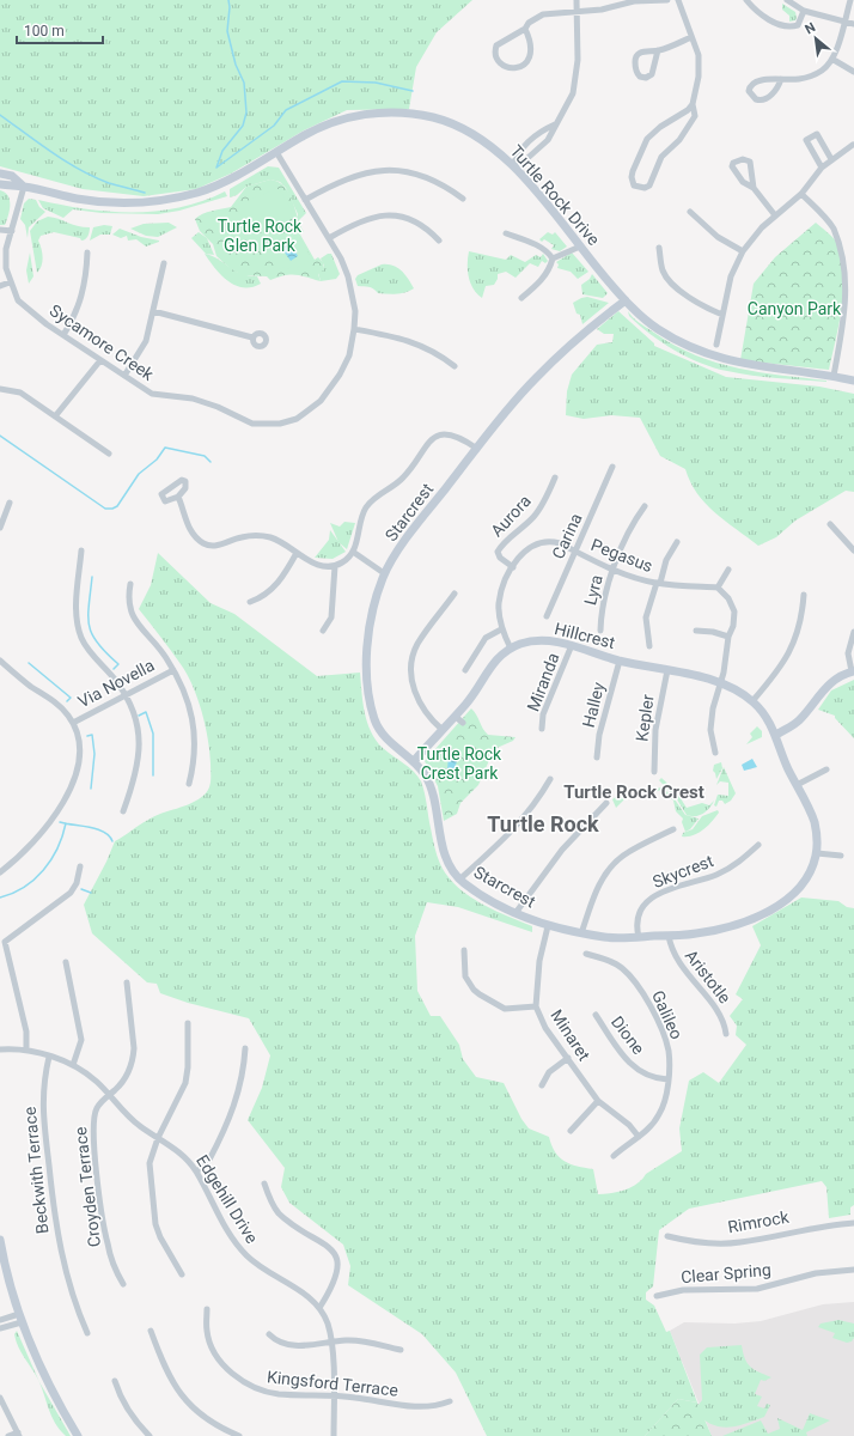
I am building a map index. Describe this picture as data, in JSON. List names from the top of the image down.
{
  "streets": {
    "street": [
      "Turtle Rock Drive",
      "Sycamore Creek",
      "Starcrest",
      "Aurora",
      "Carina",
      "Pegasus",
      "Lyra",
      "Hillcrest",
      "Miranda",
      "Via Novella",
      "Halley",
      "Kepler",
      "Skycrest",
      "Aristotle",
      "Galileo",
      "Minaret",
      "Dione",
      "Beckwith Terrace",
      "Croyden Terrace",
      "Edgehill Drive",
      "Rimrock",
      "Clear Spring",
      "Kingsford Terrace"
    ]
  },
  "crossings": [
    ["Turtle Rock Drive", "Sycamore Creek"],
    ["Turtle Rock Drive", "Starcrest"],
    ["Starcrest", "Hillcrest"],
    ["Starcrest", "Skycrest"],
    ["Starcrest", "Aristotle"],
    ["Starcrest", "Minaret"],
    ["Aurora", "Pegasus"],
    ["Carina", "Pegasus"],
    ["Pegasus", "Lyra"],
    ["Pegasus", "Hillcrest"],
    ["Hillcrest", "Miranda"],
    ["Hillcrest", "Halley"],
    ["Hillcrest", "Kepler"],
    ["Galileo", "Minaret"],
    ["Galileo", "Dione"],
    ["Beckwith Terrace", "Edgehill Drive"],
    ["Croyden Terrace", "Edgehill Drive"],
    ["Edgehill Drive", "Kingsford Terrace"]
  ],
  "districts": ["Turtle Rock Crest", "Turtle Rock"],
  "parks": ["Turtle Rock Glen Park", "Canyon Park", "Turtle Rock Crest Park"],
  "scale_bar": "100 m",
  "north": "top left"
}
